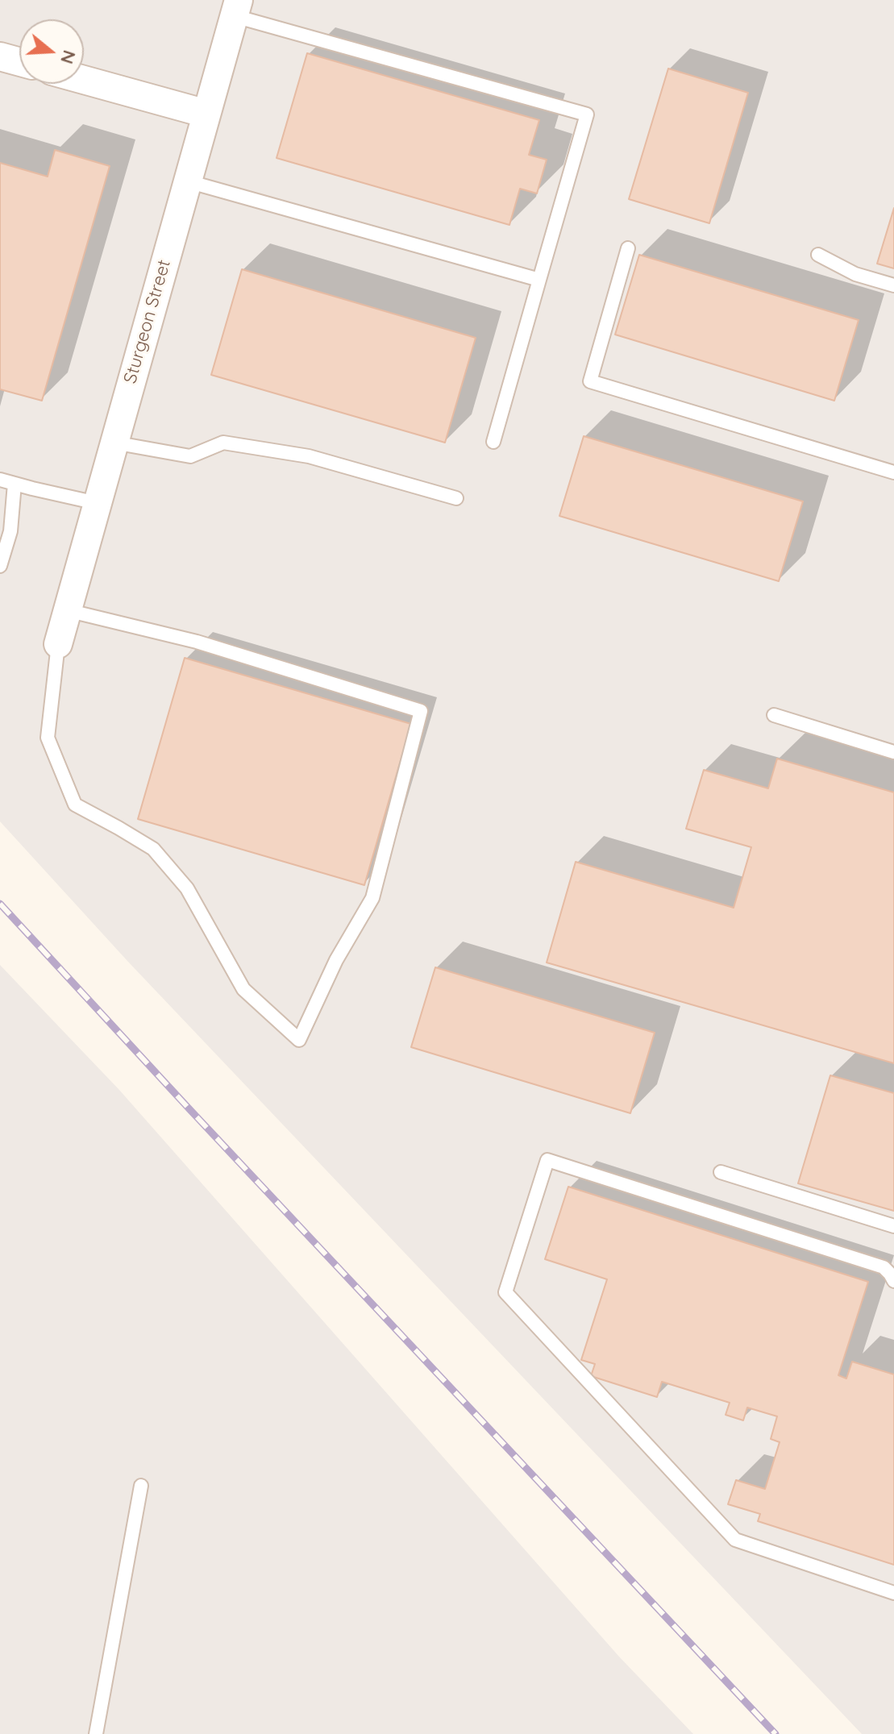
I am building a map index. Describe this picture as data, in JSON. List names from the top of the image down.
{
  "streets": {
    "street": ["Sturgeon Street"]
  },
  "north": "right"
}
